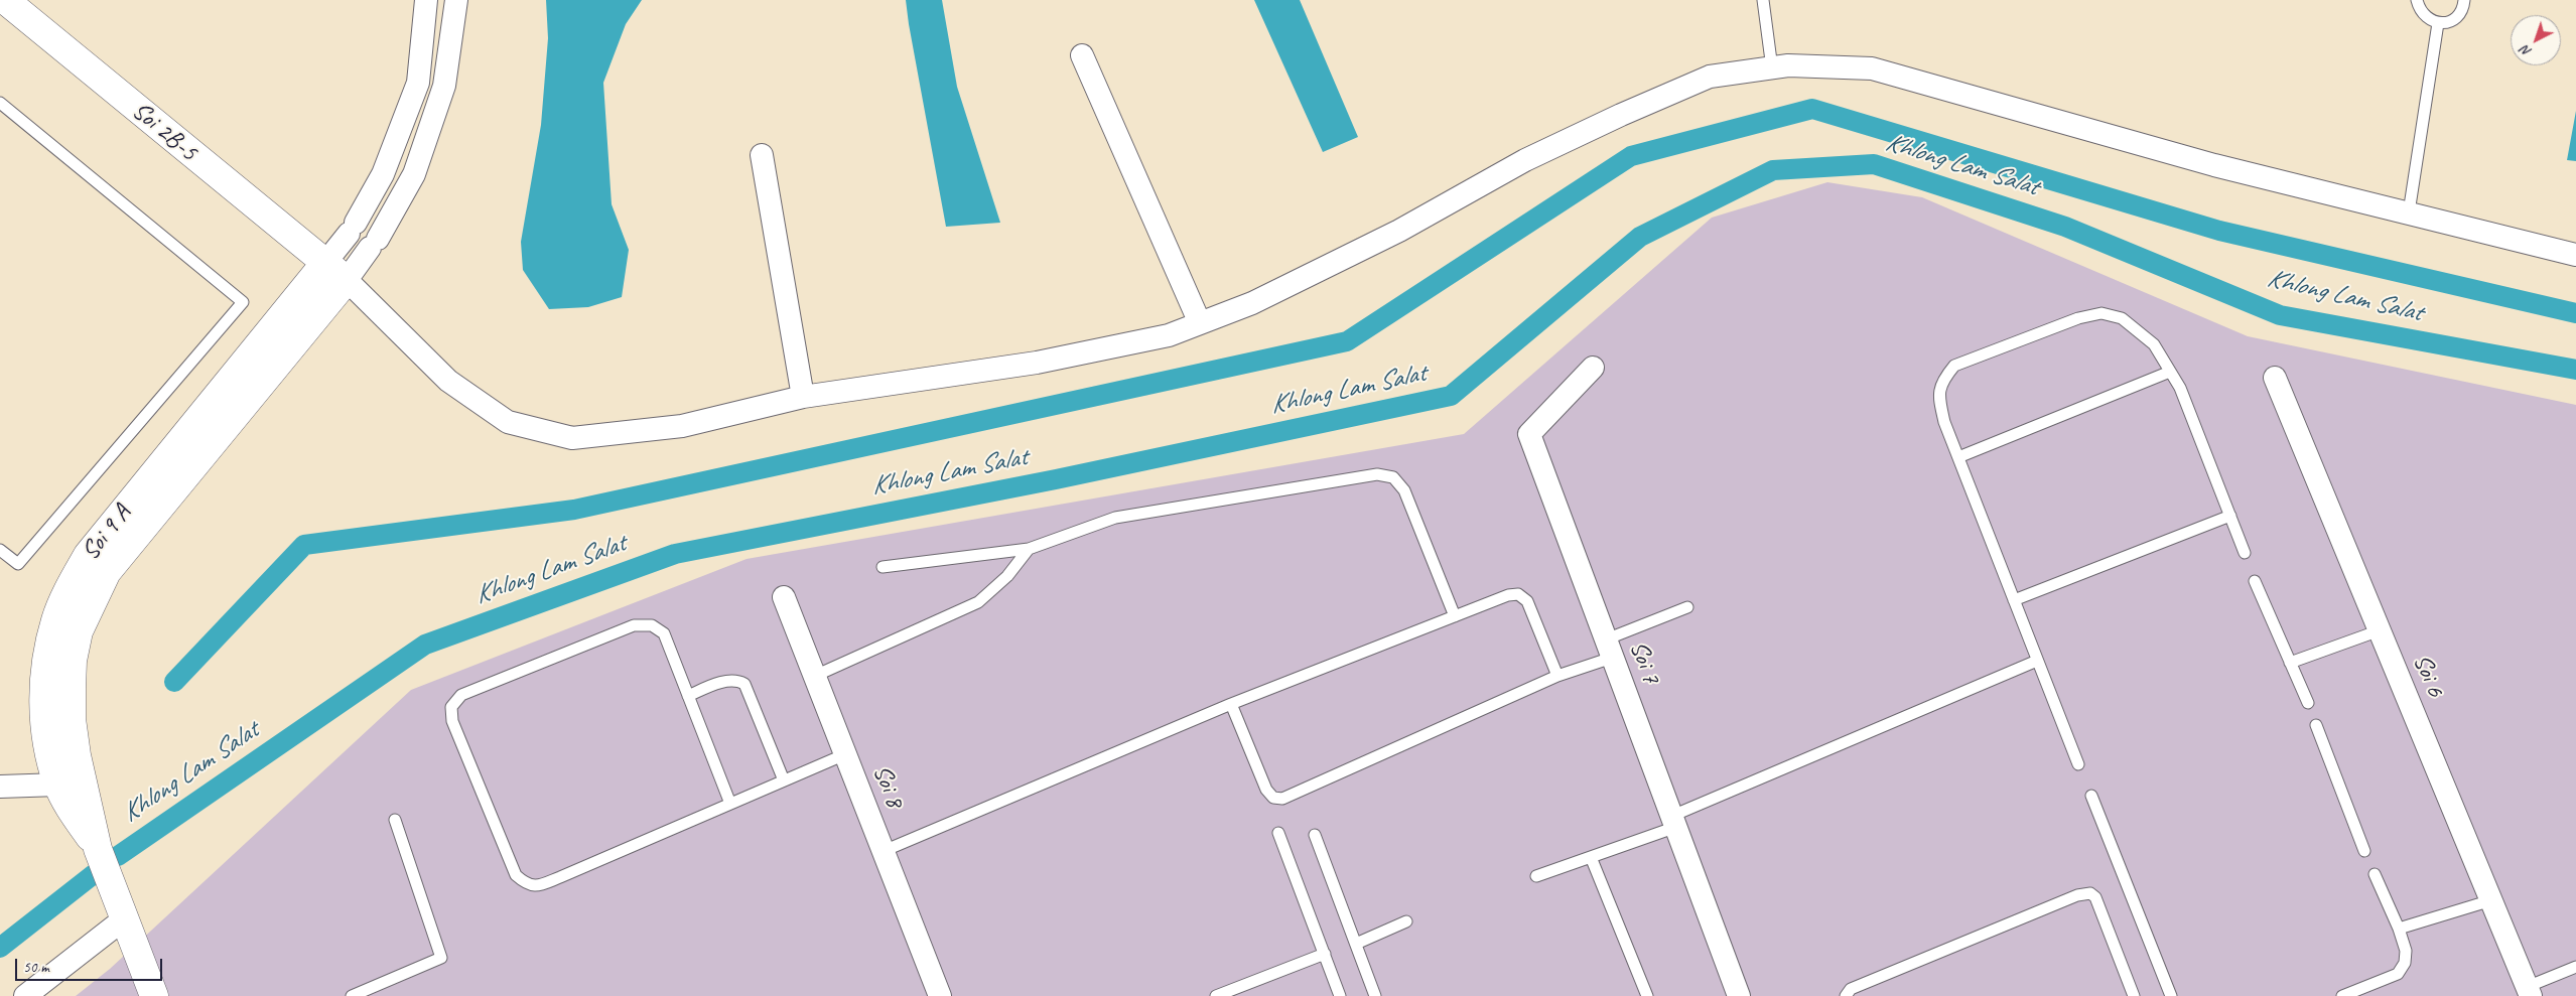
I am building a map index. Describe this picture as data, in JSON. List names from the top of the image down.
{
  "streets": {
    "street": [
      "Soi 2B-5",
      "Soi 9 A",
      "Soi 7",
      "Soi 6",
      "Soi 8"
    ]
  },
  "crossings": [
    ["Soi 2B-5", "Soi 9 A"]
  ],
  "water": ["Khlong Lam Salat"],
  "scale_bar": "50 m",
  "north": "bottom left"
}
